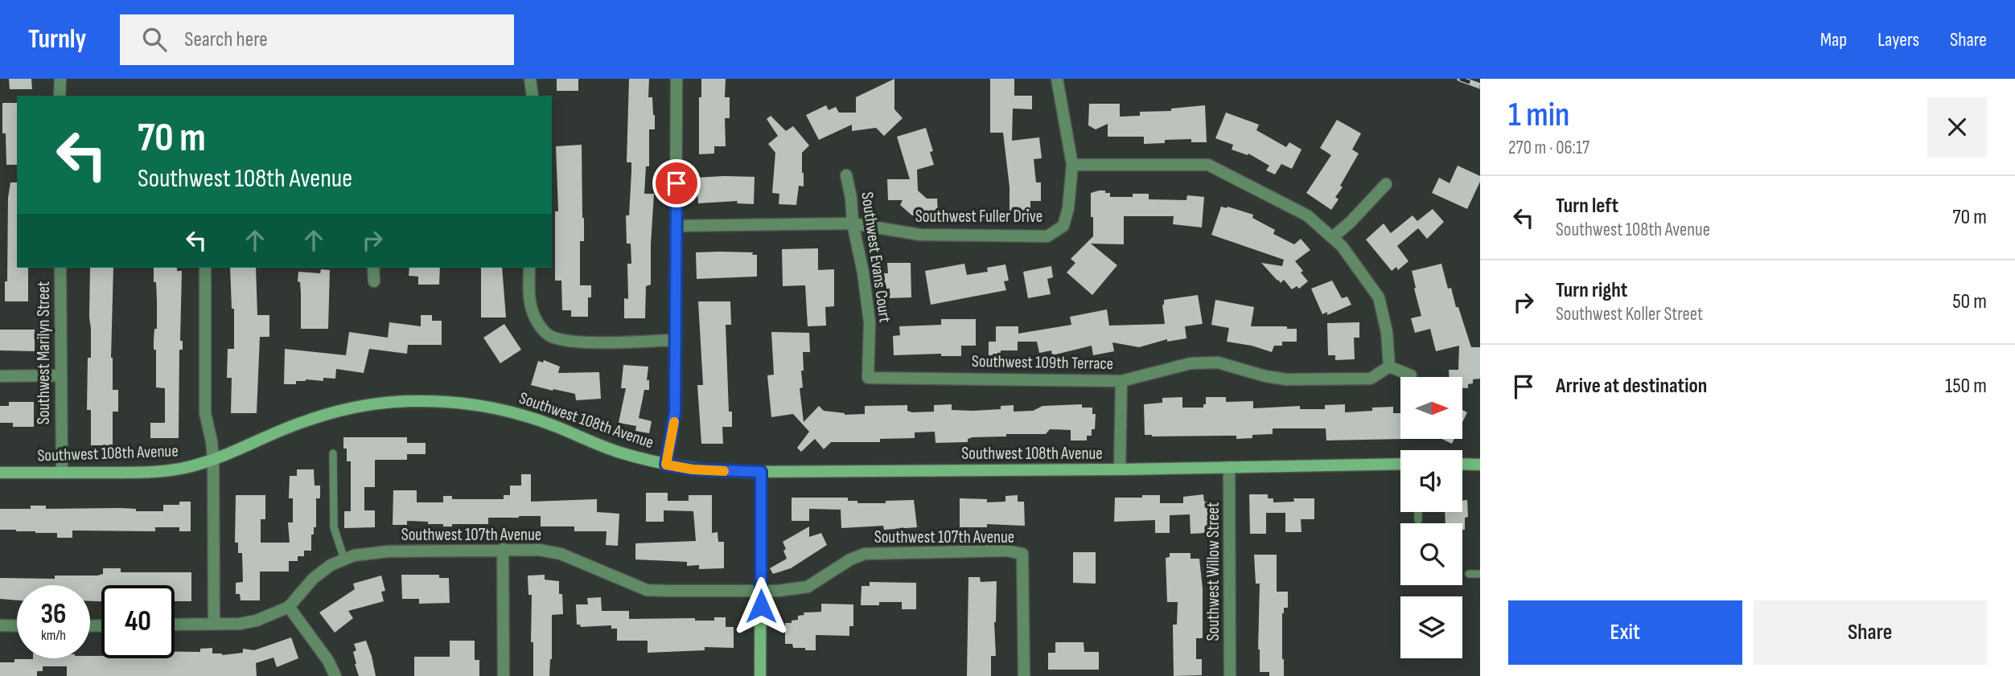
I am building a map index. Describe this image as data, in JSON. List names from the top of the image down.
{
  "streets": {
    "street": [
      "Southwest Fuller Drive",
      "Southwest Evans Court",
      "Southwest Marilyn Street",
      "Southwest 109th Terrace",
      "Southwest 108th Avenue",
      "Southwest 107th Avenue",
      "Southwest Willow Street"
    ]
  },
  "crossings": [
    ["Southwest Fuller Drive", "Southwest Evans Court"],
    ["Southwest Evans Court", "Southwest 109th Terrace"],
    ["Southwest Marilyn Street", "Southwest 108th Avenue"],
    ["Southwest 108th Avenue", "Southwest Willow Street"]
  ],
  "north": "right",
  "page": {
    "header": "Turnly",
    "search": "Search here",
    "nav": ["Map", "Layers", "Share"],
    "heading": ["1 min", "270 m · 06:17"],
    "turn": ["70 m", "Southwest 108th Avenue"],
    "list": [
      {
        "name": "Turn left",
        "note": "Southwest 108th Avenue",
        "value": "70 m"
      },
      {
        "name": "Turn right",
        "note": "Southwest Koller Street",
        "value": "50 m"
      },
      {
        "name": "Arrive at destination",
        "value": "150 m"
      }
    ],
    "speed": "36 km/h",
    "limit": "40",
    "buttons": ["Exit", "Share"]
  }
}
